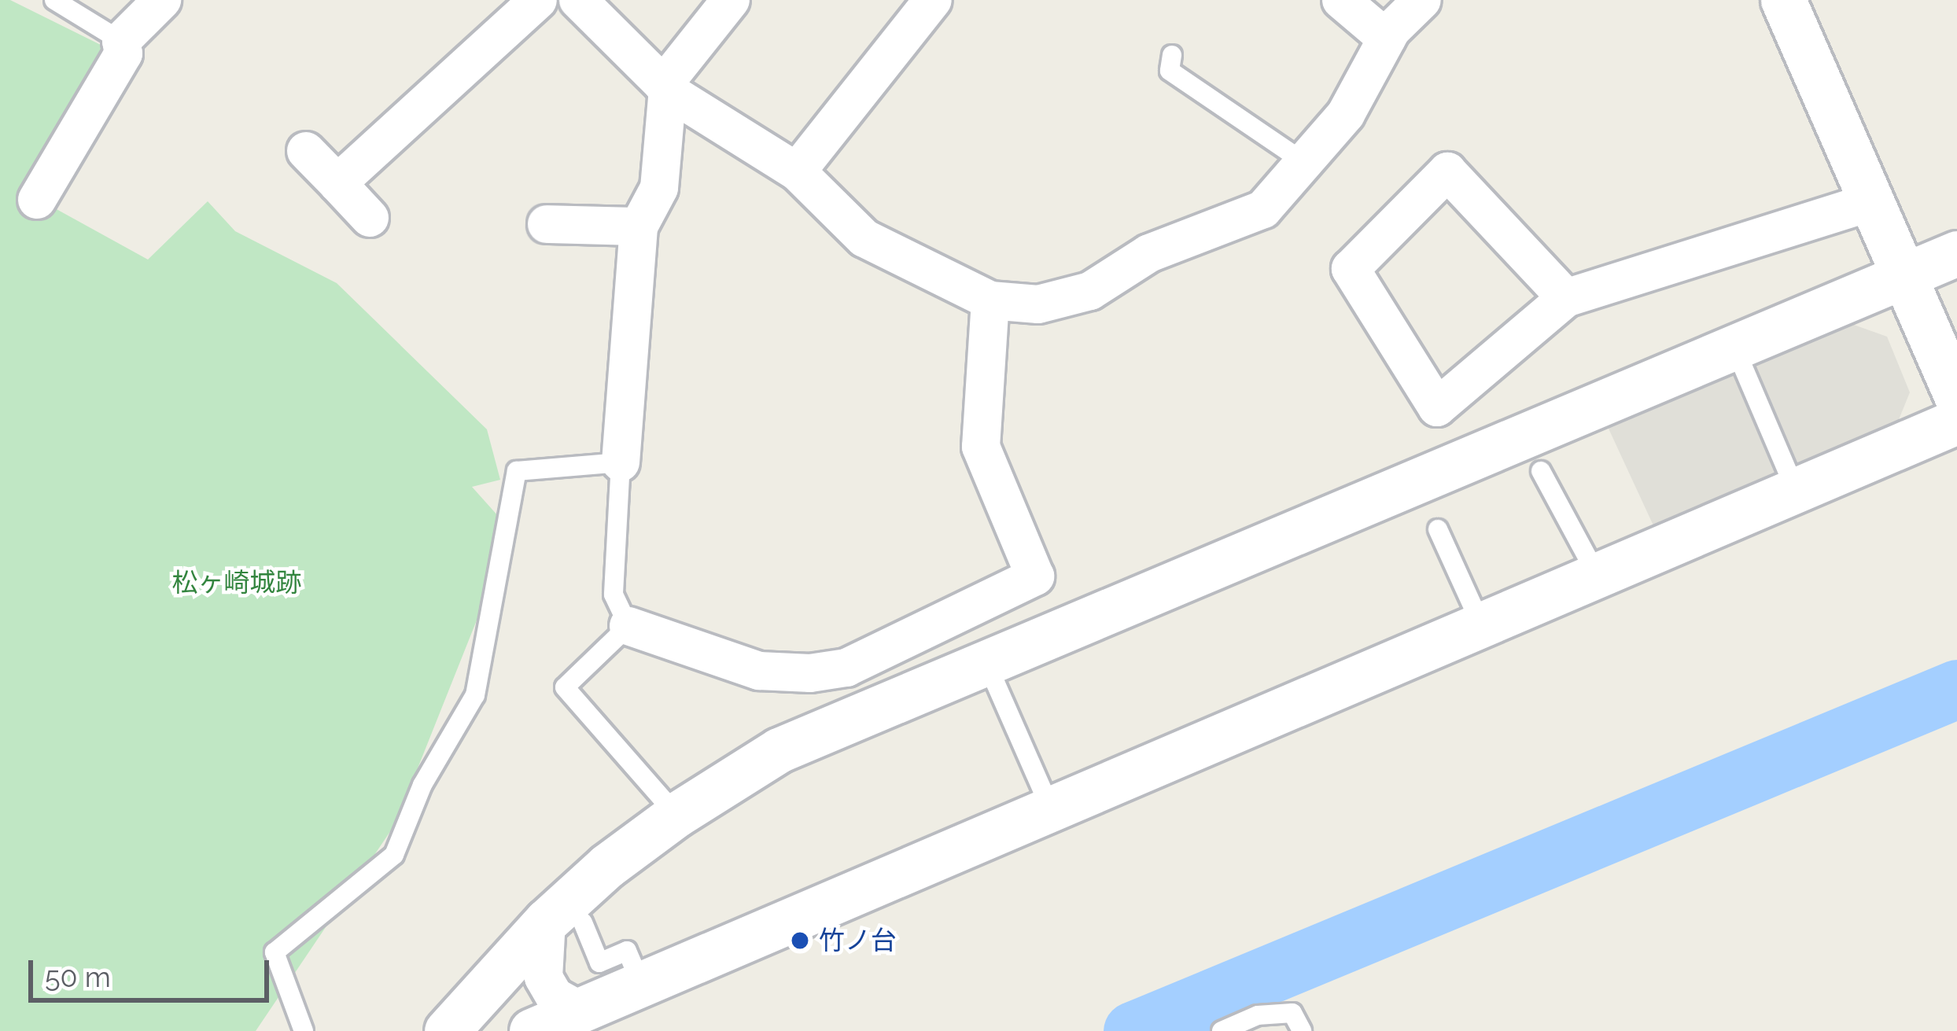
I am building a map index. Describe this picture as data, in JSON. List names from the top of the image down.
{
  "parks": ["松ヶ崎城跡"],
  "places": ["竹ノ台"],
  "scale_bar": "50 m"
}
